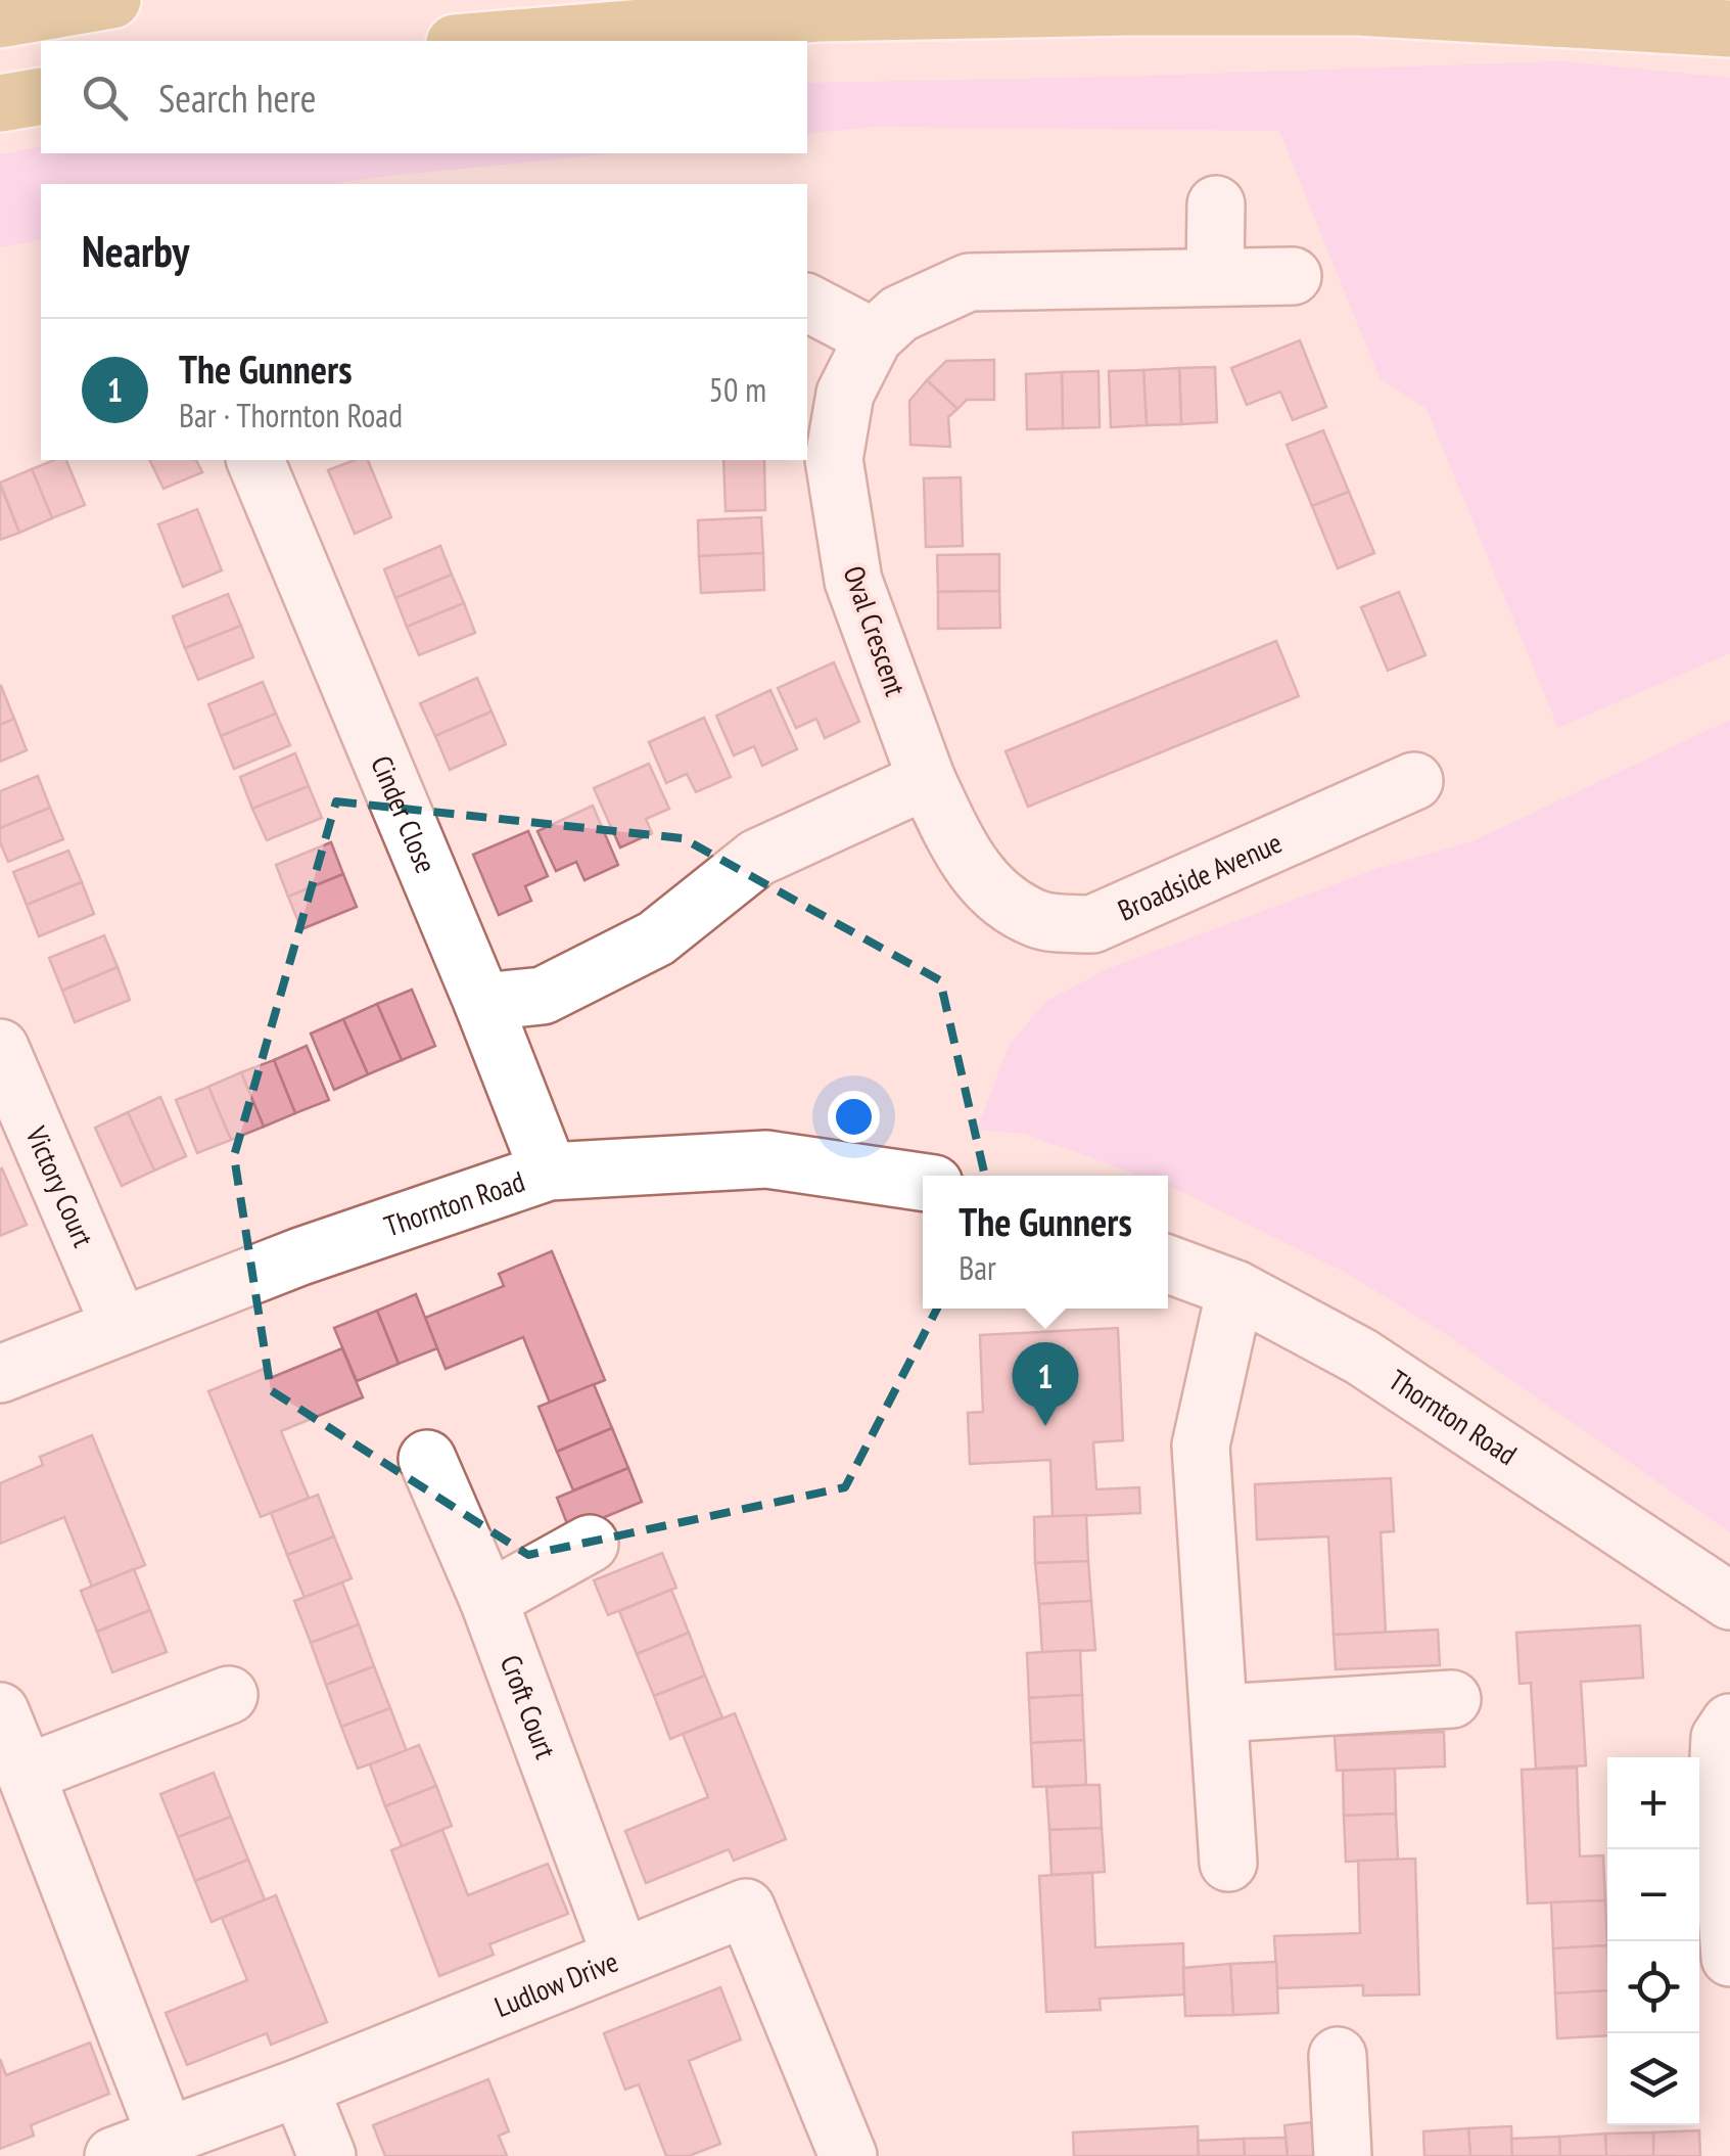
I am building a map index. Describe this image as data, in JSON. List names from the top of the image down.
{
  "streets": {
    "street": [
      "Oval Crescent",
      "Cinder Close",
      "Broadside Avenue",
      "Victory Court",
      "Thornton Road",
      "Croft Court",
      "Ludlow Drive"
    ]
  },
  "crossings": [
    ["Oval Crescent", "Broadside Avenue"],
    ["Cinder Close", "Thornton Road"],
    ["Victory Court", "Thornton Road"],
    ["Croft Court", "Ludlow Drive"]
  ],
  "page": {
    "search": "Search here",
    "heading": "Nearby",
    "list": [
      {
        "mark": "1",
        "name": "The Gunners",
        "note": "Bar · Thornton Road",
        "value": "50 m"
      }
    ],
    "popup": ["The Gunners", "Bar"],
    "pins": "1",
    "map_buttons": ["+", "−"]
  }
}
